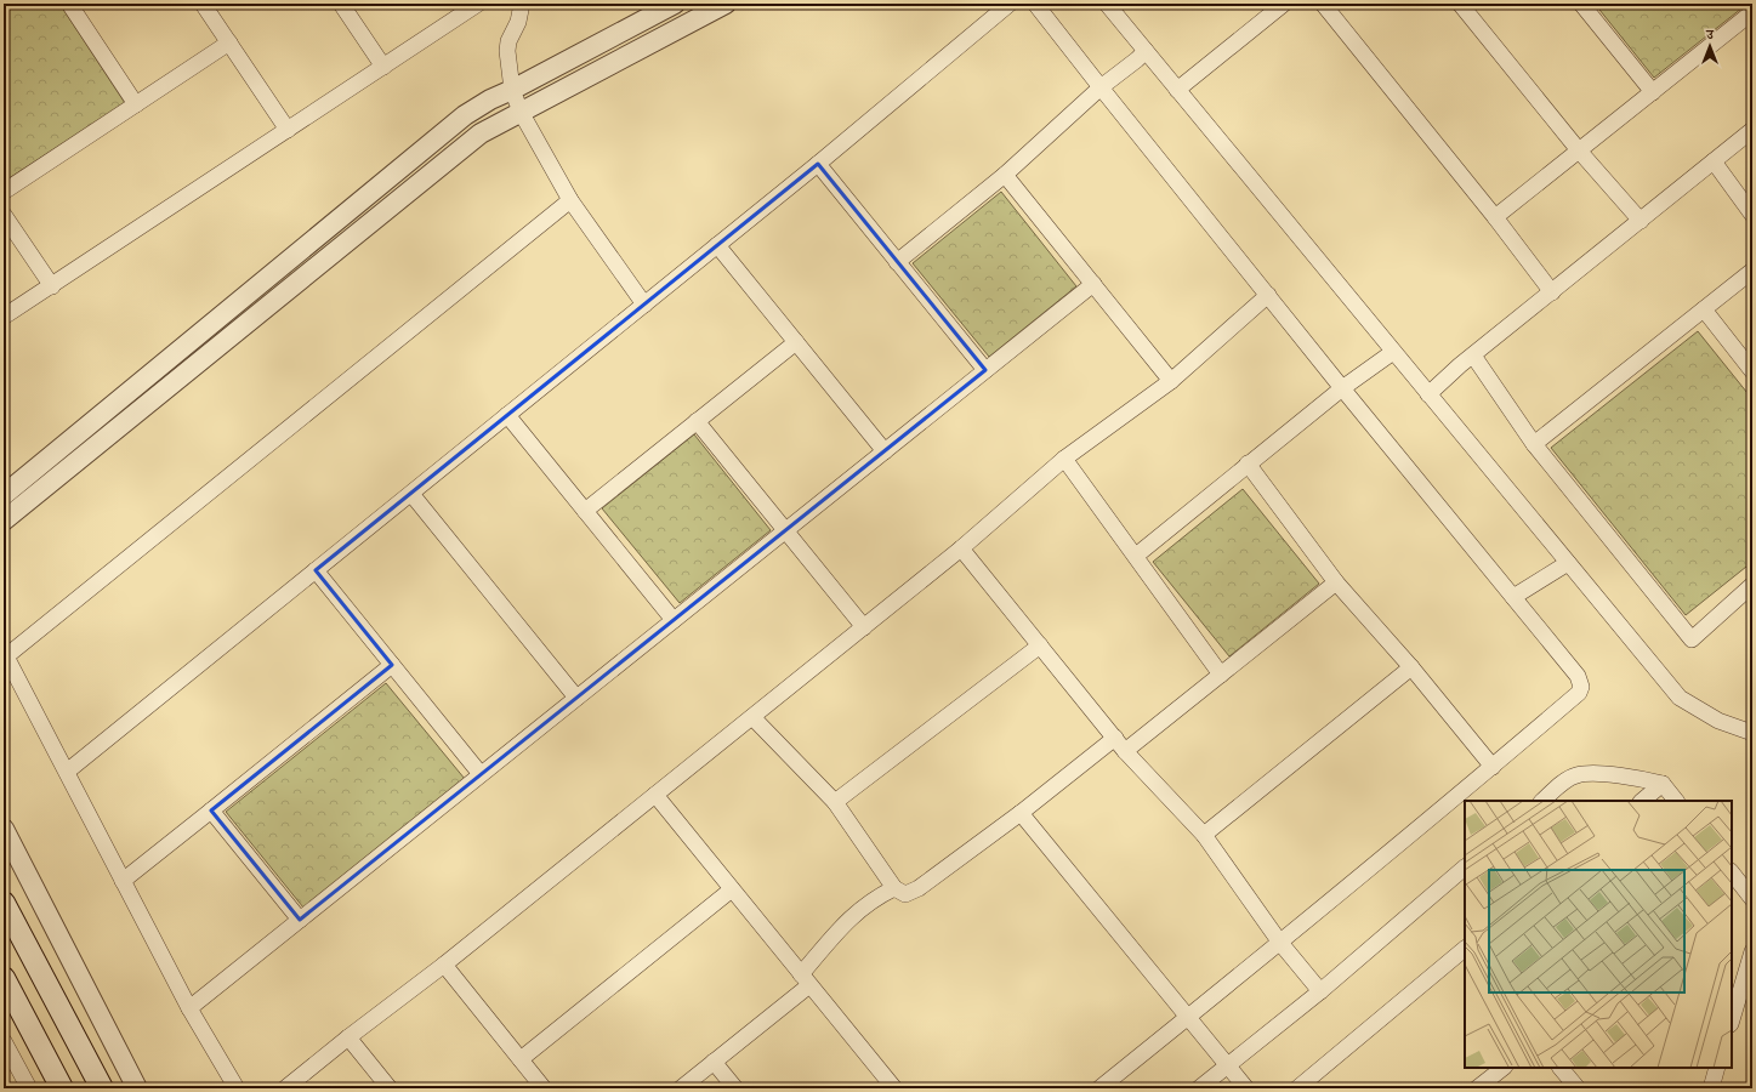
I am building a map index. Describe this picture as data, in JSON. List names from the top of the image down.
{
  "north": "top"
}
